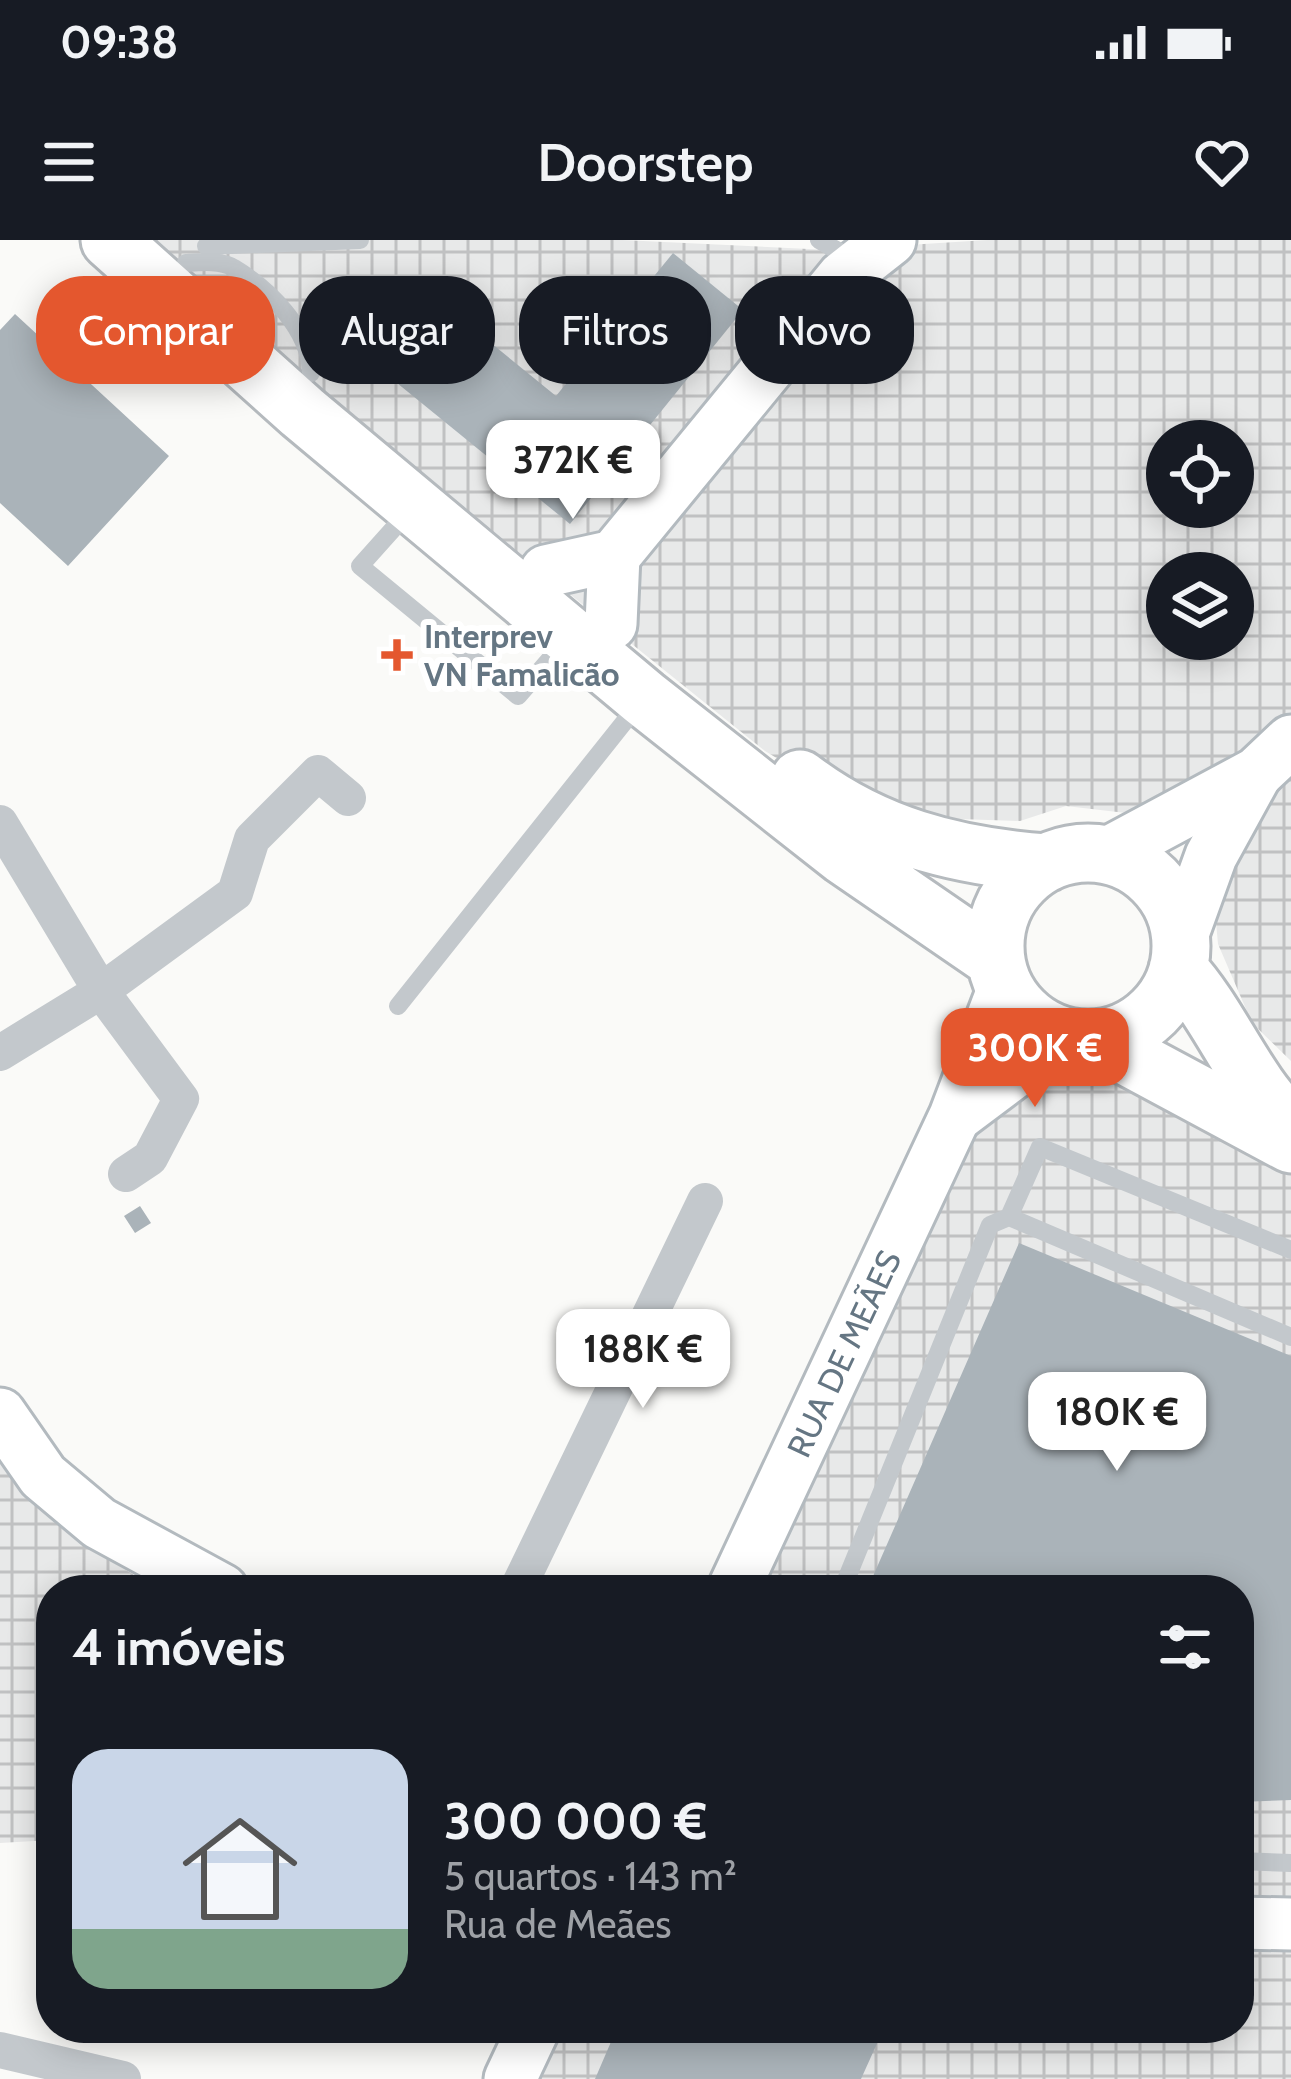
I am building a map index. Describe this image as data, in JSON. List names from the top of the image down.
{
  "streets": {
    "street": ["RUA DE MEÃES"]
  },
  "places": {
    "health": ["Interprev VN Famalicão"]
  },
  "page": {
    "status": "09:38",
    "header": "Doorstep",
    "chip": [
      "Comprar",
      "Alugar",
      "Filtros",
      "Novo"
    ],
    "price": [
      "372K €",
      "300K €",
      "188K €",
      "180K €"
    ],
    "heading": "4 imóveis",
    "list": [
      {
        "name": "300 000 €",
        "note": "5 quartos · 143 m² · Rua de Meães"
      }
    ]
  }
}
